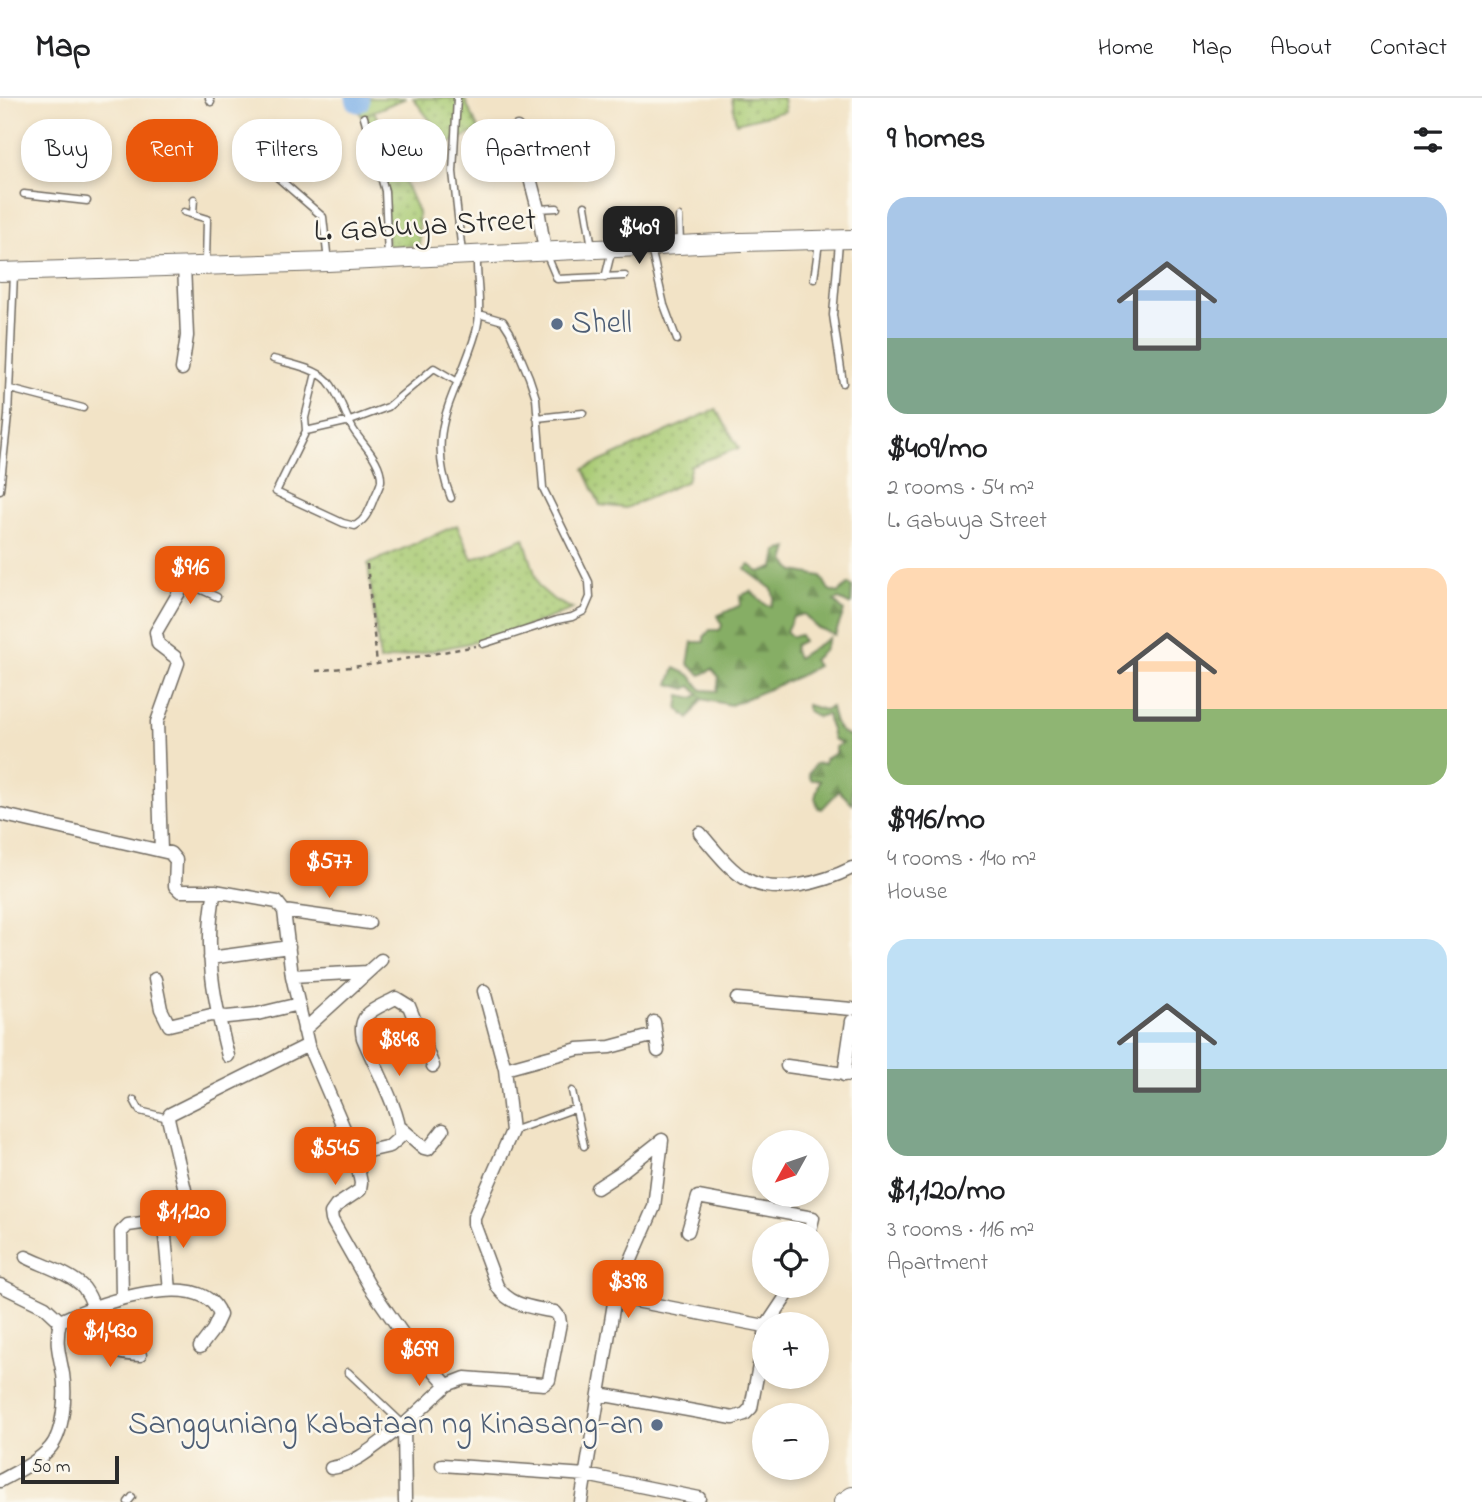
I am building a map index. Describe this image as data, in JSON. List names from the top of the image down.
{
  "streets": {
    "street": ["L. Gabuya Street"]
  },
  "places": ["Shell", "Sangguniang Kabataan ng Kinasang-an"],
  "scale_bar": "50 m",
  "north": "bottom left",
  "page": {
    "header": "Map",
    "nav": [
      "Home",
      "Map",
      "About",
      "Contact"
    ],
    "heading": "9 homes",
    "chip": [
      "Buy",
      "Rent",
      "Filters",
      "New",
      "Apartment"
    ],
    "list": [
      {
        "name": "$409/mo",
        "note": "2 rooms · 54 m² · L. Gabuya Street"
      },
      {
        "name": "$916/mo",
        "note": "4 rooms · 140 m² · House"
      },
      {
        "name": "$1,120/mo",
        "note": "3 rooms · 116 m² · Apartment"
      }
    ],
    "price": [
      "$409",
      "$916",
      "$577",
      "$848",
      "$545",
      "$1,120",
      "$398",
      "$1,430",
      "$699"
    ],
    "map_buttons": ["+", "−"],
    "scale": "50 m"
  }
}
